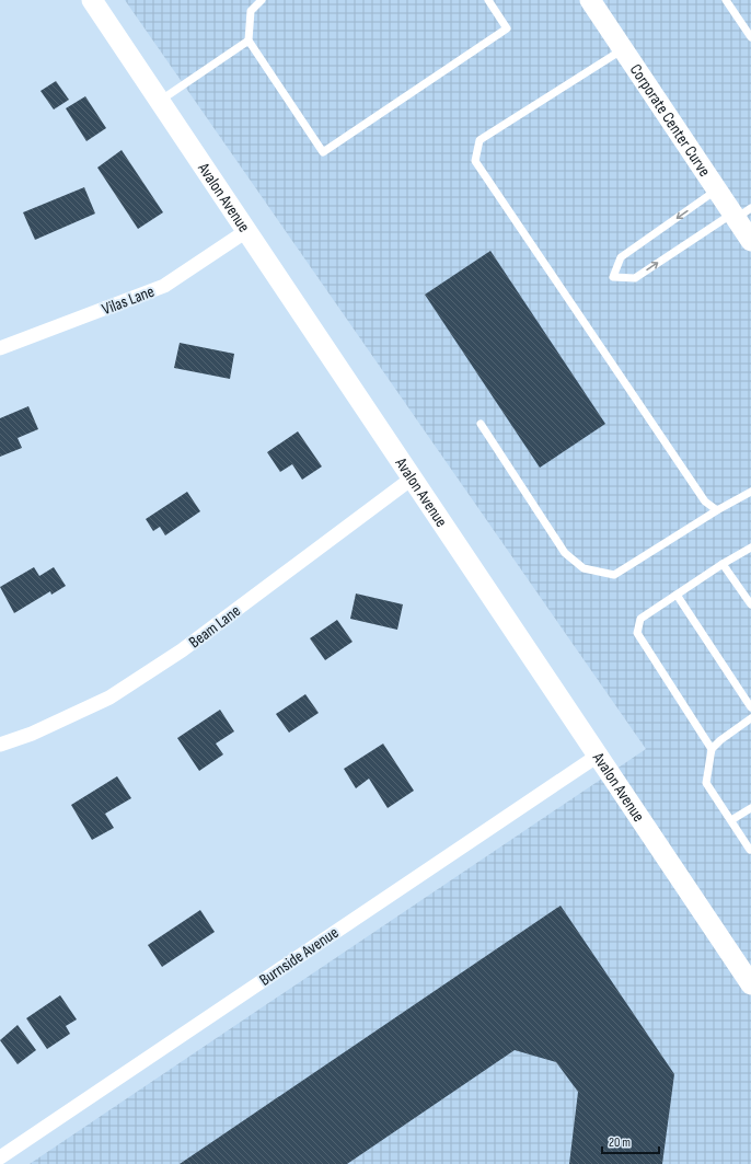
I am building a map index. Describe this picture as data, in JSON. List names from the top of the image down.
{
  "streets": {
    "street": [
      "Corporate Center Curve",
      "Avalon Avenue",
      "Vilas Lane",
      "Beam Lane",
      "Burnside Avenue"
    ]
  },
  "crossings": [
    ["Avalon Avenue", "Vilas Lane"],
    ["Avalon Avenue", "Beam Lane"],
    ["Avalon Avenue", "Burnside Avenue"]
  ],
  "scale_bar": "20 m"
}
